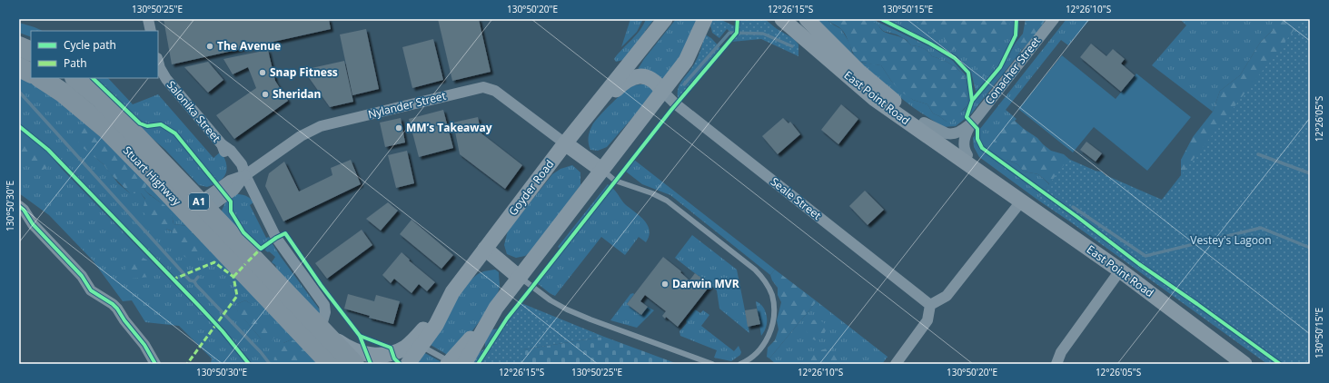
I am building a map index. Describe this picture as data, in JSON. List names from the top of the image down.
{
  "streets": {
    "highway": ["Stuart Highway", "A1"],
    "street": [
      "Conacher Street",
      "East Point Road",
      "Nylander Street",
      "Salonika Street",
      "Goyder Road",
      "Seale Street"
    ]
  },
  "crossings": [
    ["Conacher Street", "East Point Road"],
    ["Nylander Street", "Salonika Street"],
    ["Nylander Street", "Stuart Highway"],
    ["Nylander Street", "Goyder Road"],
    ["Salonika Street", "Stuart Highway"]
  ],
  "parks": ["Vestey's Lagoon"],
  "places": [
    "The Avenue",
    "Snap Fitness",
    "Sheridan",
    "MM’s Takeaway",
    "Darwin MVR"
  ],
  "legend": ["Cycle path", "Path"],
  "coordinates": [
    "130°50'25\"E",
    "130°50'20\"E",
    "12°26'15\"S",
    "130°50'15\"E",
    "12°26'10\"S",
    "12°26'05\"S",
    "130°50'30\"E"
  ]
}
